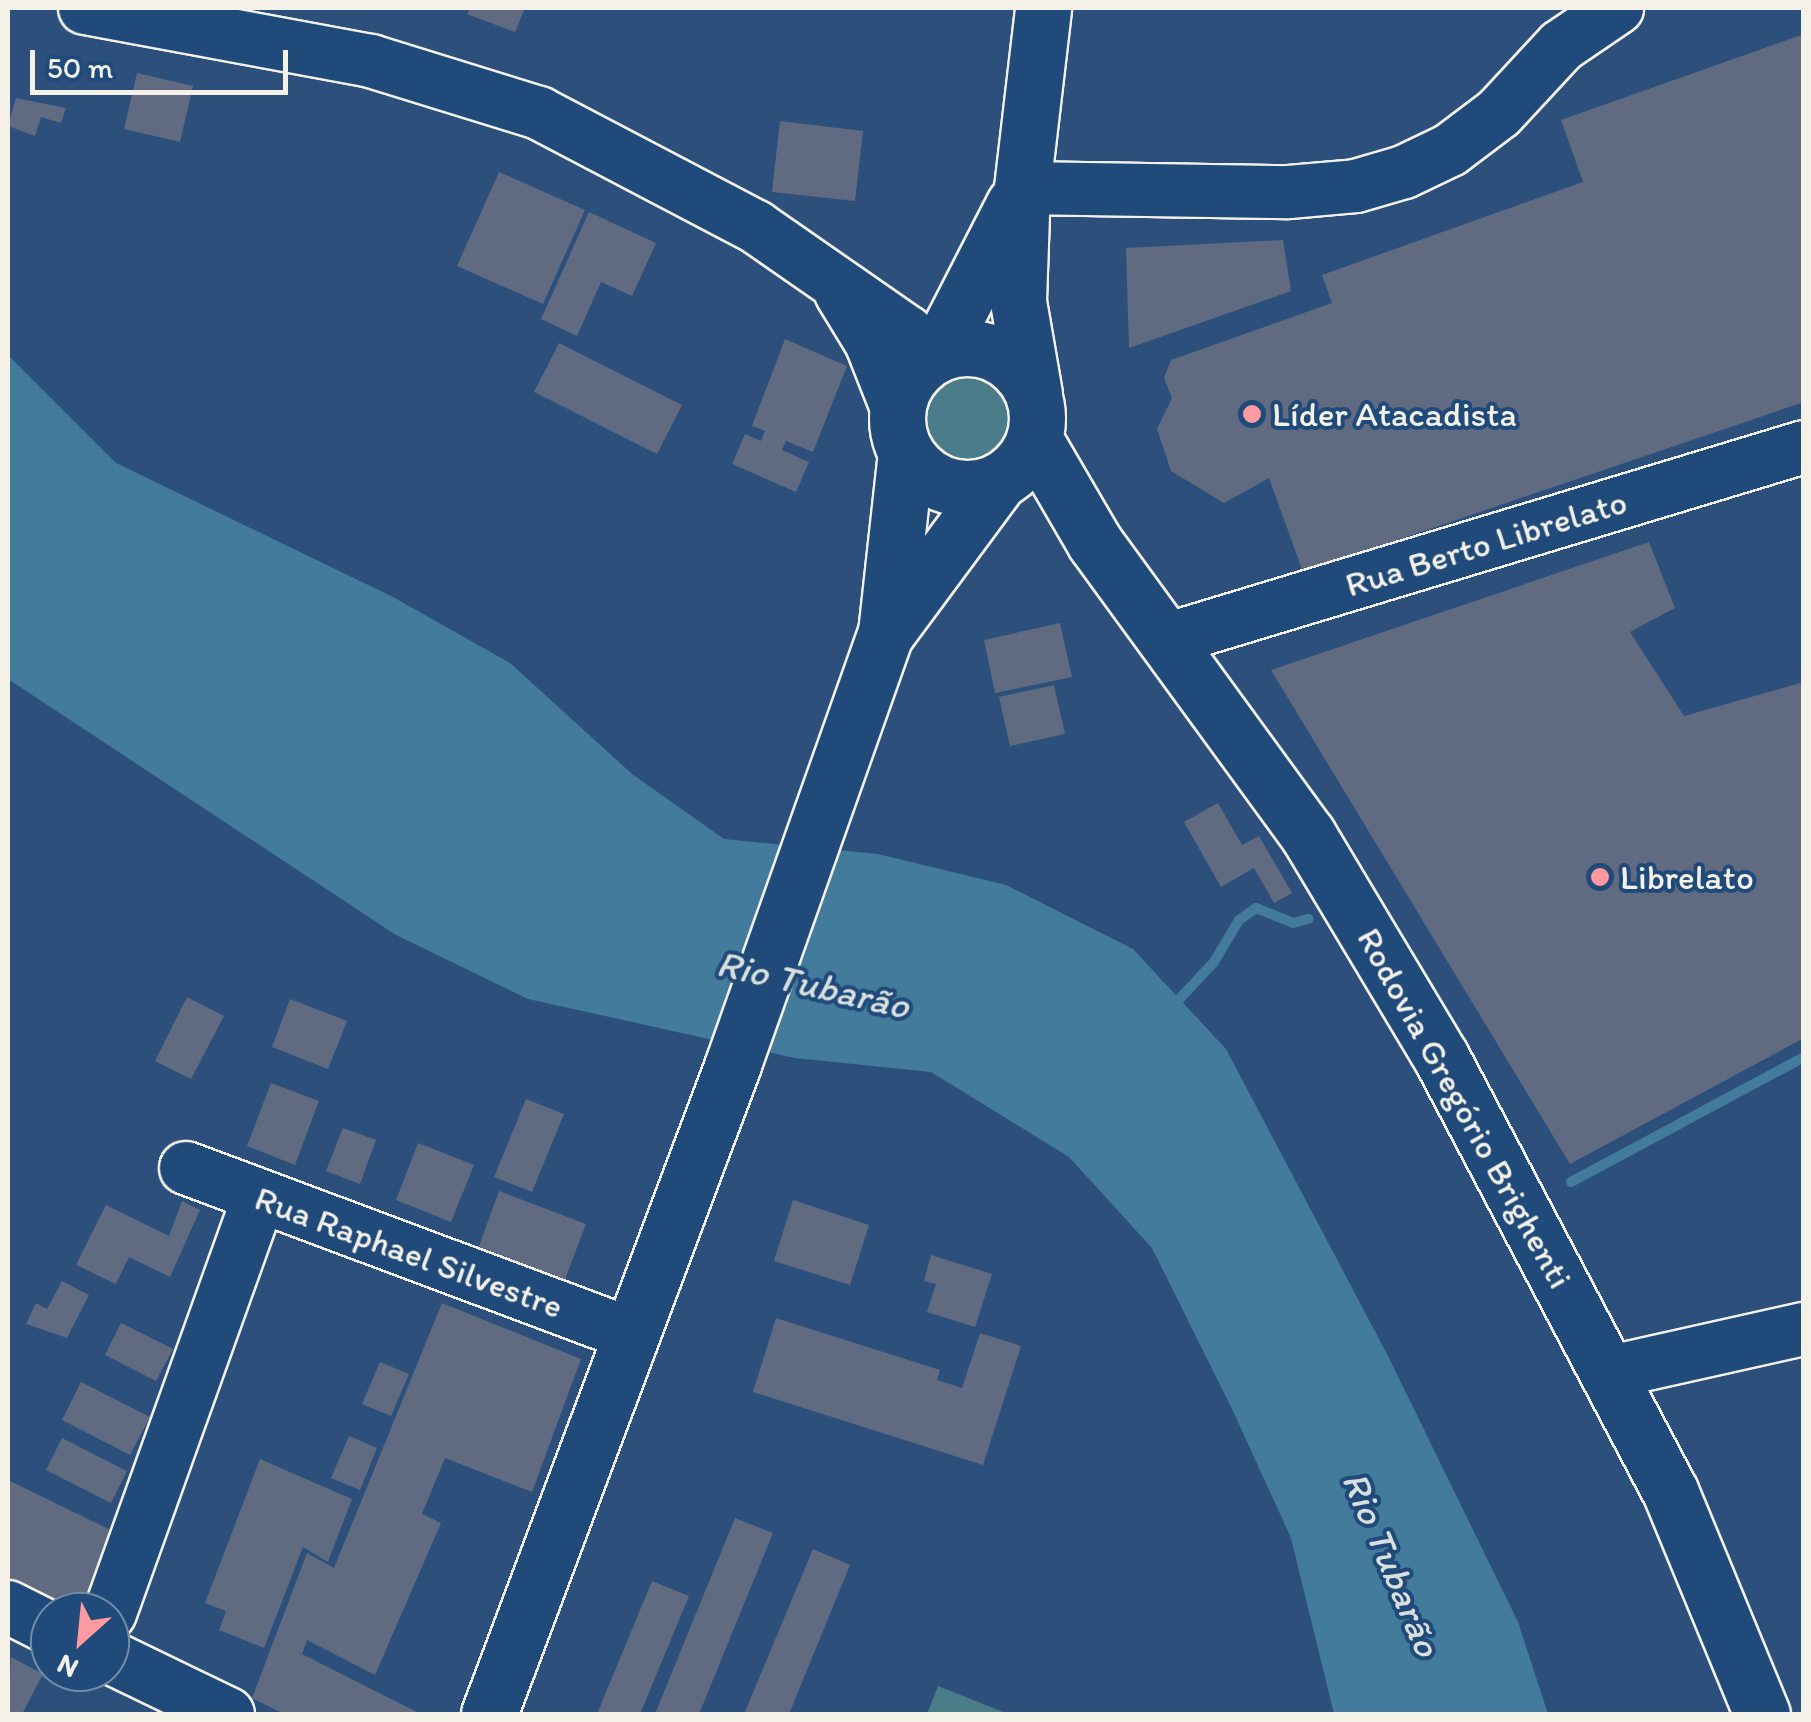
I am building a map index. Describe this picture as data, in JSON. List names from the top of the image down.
{
  "streets": {
    "main road": ["Rodovia Gregório Brighenti"],
    "street": ["Rua Berto Librelato", "Rua Raphael Silvestre"]
  },
  "crossings": [
    ["Rua Berto Librelato", "Rodovia Gregório Brighenti"]
  ],
  "water": ["Rio Tubarão"],
  "places": ["Líder Atacadista", "Librelato"],
  "scale_bar": "50 m",
  "north": "bottom left"
}
